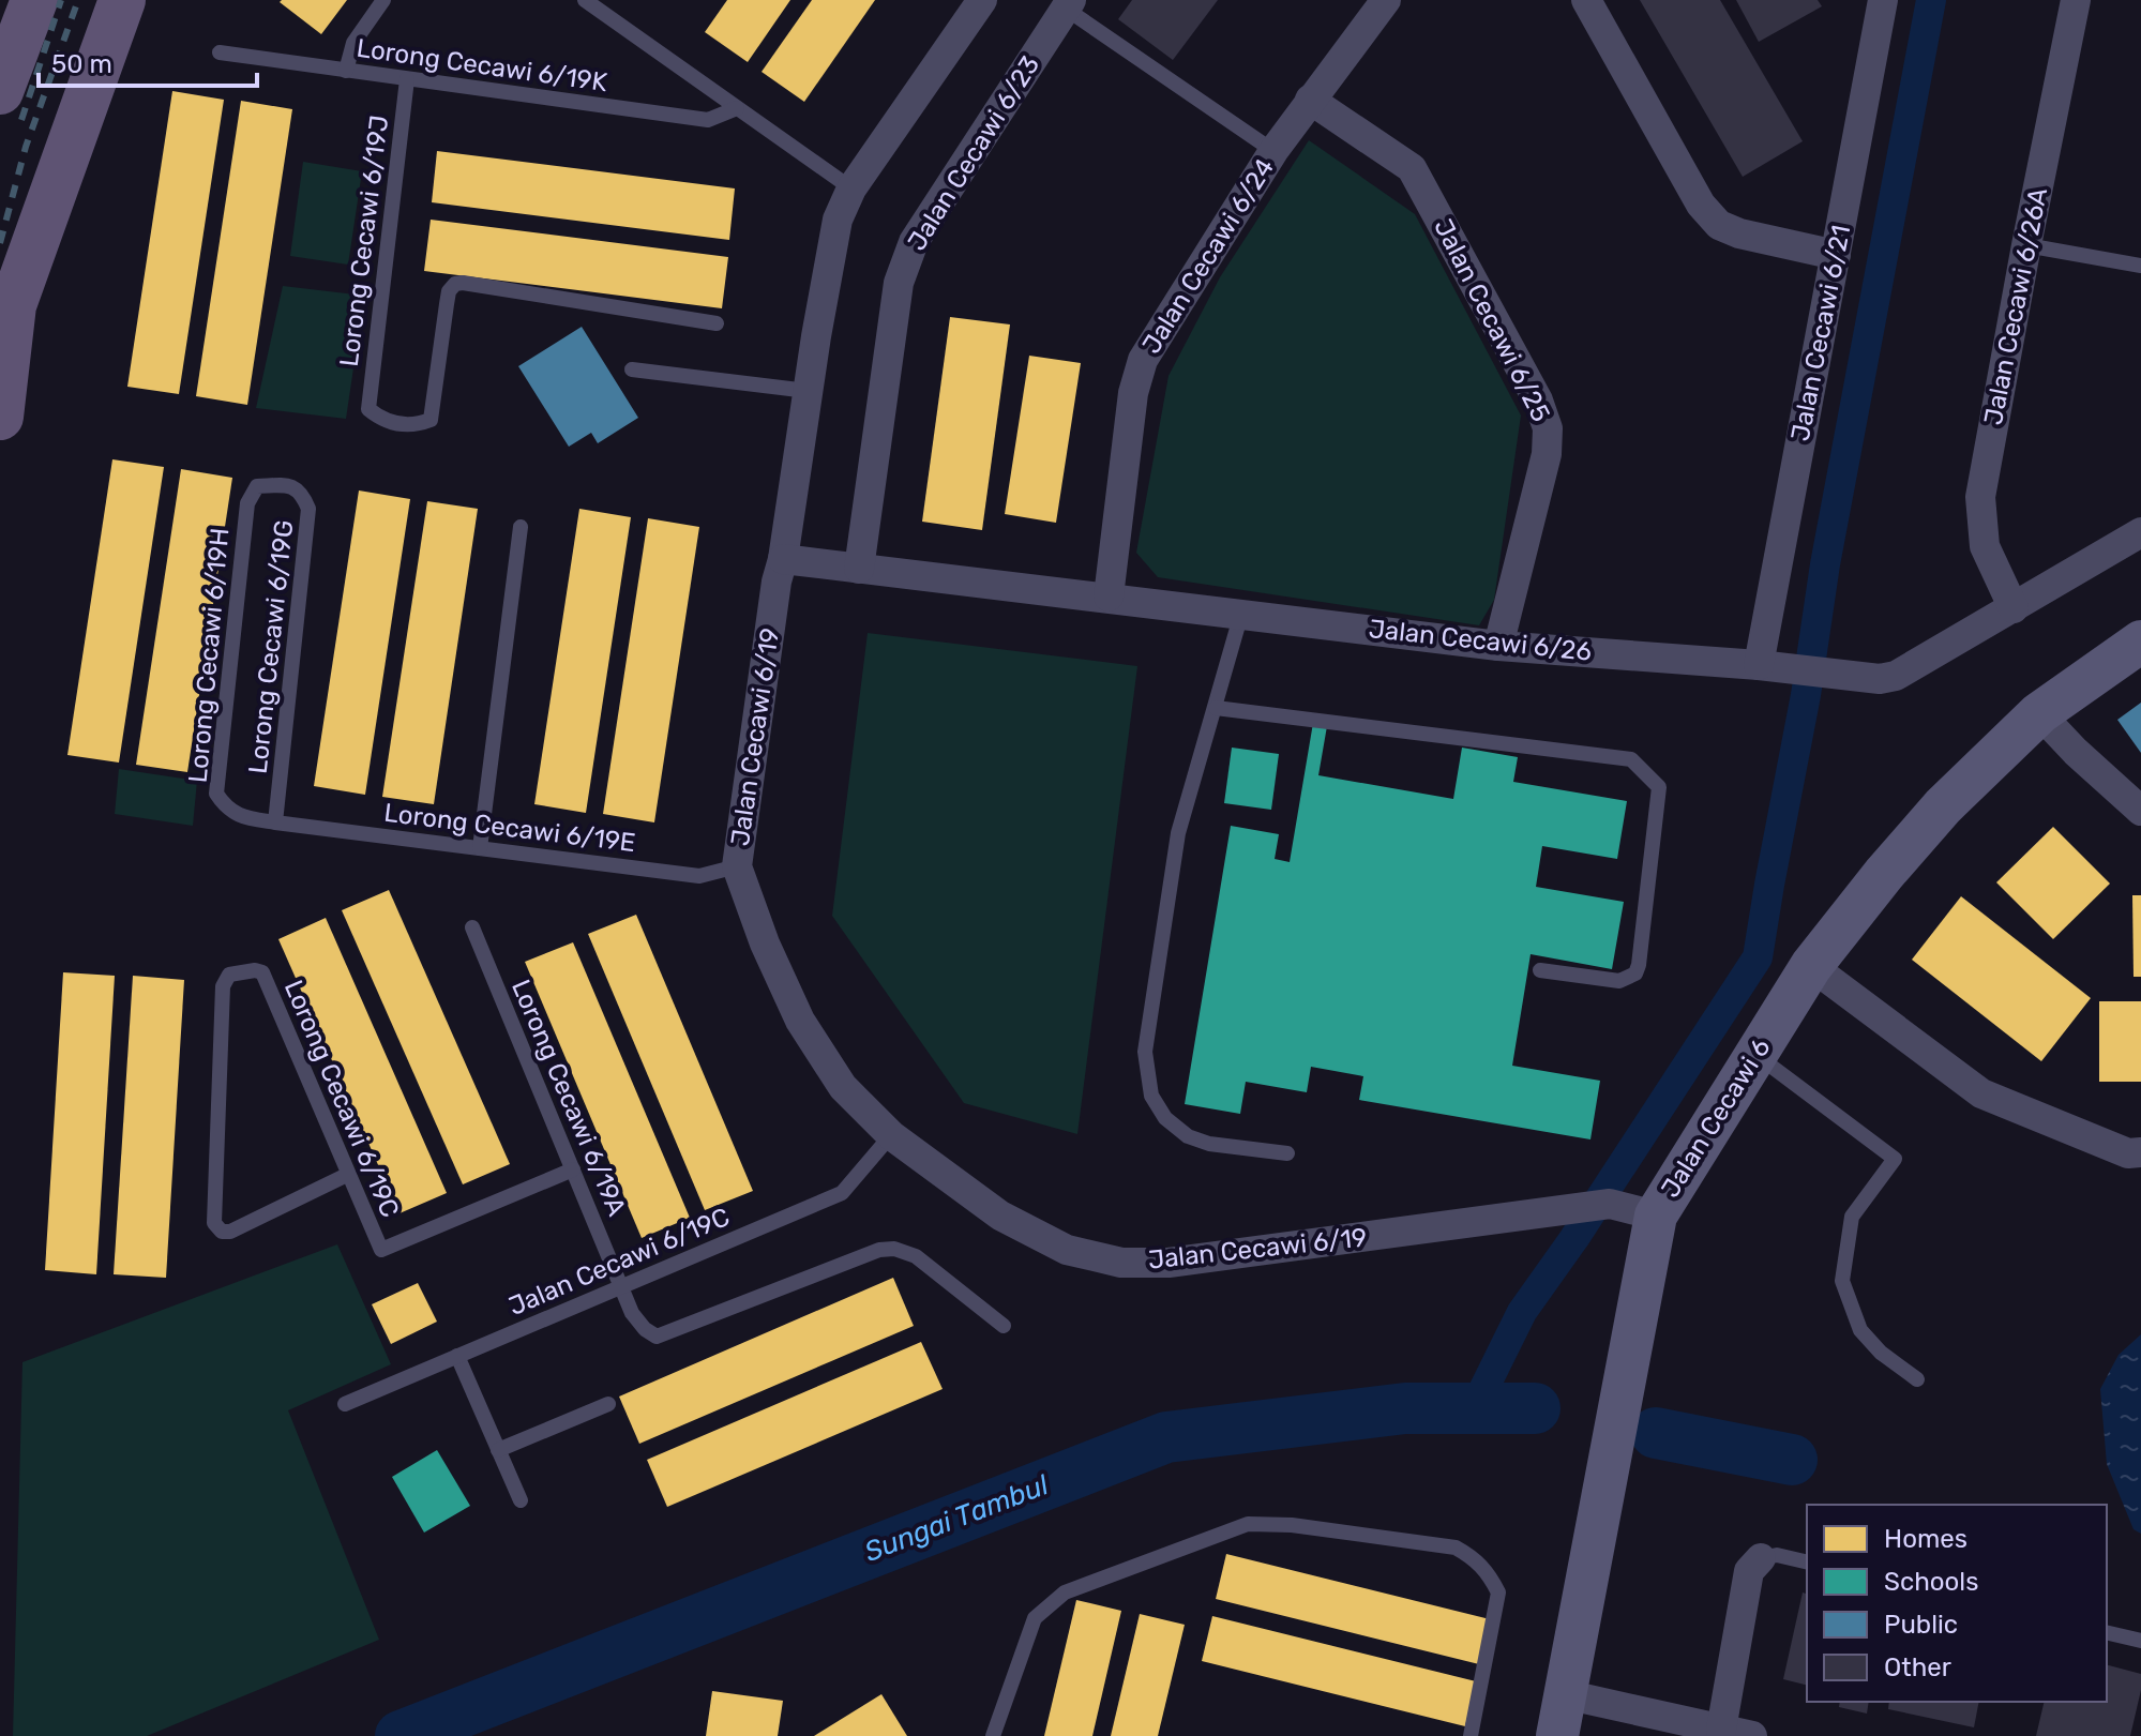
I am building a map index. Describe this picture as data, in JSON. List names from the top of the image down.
{
  "streets": {
    "street": [
      "Jalan Cecawi 6/23",
      "Jalan Cecawi 6/24",
      "Jalan Cecawi 6/26A",
      "Jalan Cecawi 6/25",
      "Jalan Cecawi 6/21",
      "Jalan Cecawi 6/26",
      "Jalan Cecawi 6/19",
      "Jalan Cecawi 6"
    ],
    "lane": [
      "Lorong Cecawi 6/19K",
      "Lorong Cecawi 6/19J",
      "Lorong Cecawi 6/19G",
      "Lorong Cecawi 6/19H",
      "Lorong Cecawi 6/19E",
      "Lorong Cecawi 6/19A",
      "Lorong Cecawi 6/19C",
      "Jalan Cecawi 6/19C"
    ]
  },
  "crossings": [
    ["Lorong Cecawi 6/19K", "Lorong Cecawi 6/19J"],
    ["Jalan Cecawi 6/23", "Jalan Cecawi 6/26"],
    ["Jalan Cecawi 6/24", "Jalan Cecawi 6/25"],
    ["Jalan Cecawi 6/24", "Jalan Cecawi 6/26"],
    ["Jalan Cecawi 6/26A", "Jalan Cecawi 6/26"],
    ["Jalan Cecawi 6/25", "Jalan Cecawi 6/26"],
    ["Jalan Cecawi 6/21", "Jalan Cecawi 6/26"],
    ["Jalan Cecawi 6/26", "Jalan Cecawi 6/19"],
    ["Lorong Cecawi 6/19G", "Lorong Cecawi 6/19H"],
    ["Lorong Cecawi 6/19G", "Lorong Cecawi 6/19E"],
    ["Lorong Cecawi 6/19H", "Lorong Cecawi 6/19E"],
    ["Jalan Cecawi 6/19", "Lorong Cecawi 6/19E"],
    ["Jalan Cecawi 6/19", "Jalan Cecawi 6"],
    ["Jalan Cecawi 6/19", "Jalan Cecawi 6/19C"],
    ["Lorong Cecawi 6/19A", "Lorong Cecawi 6/19C"],
    ["Lorong Cecawi 6/19A", "Jalan Cecawi 6/19C"]
  ],
  "water": ["Sungai Tambul"],
  "legend": [
    "Homes",
    "Schools",
    "Public",
    "Other"
  ],
  "scale_bar": "50 m"
}
